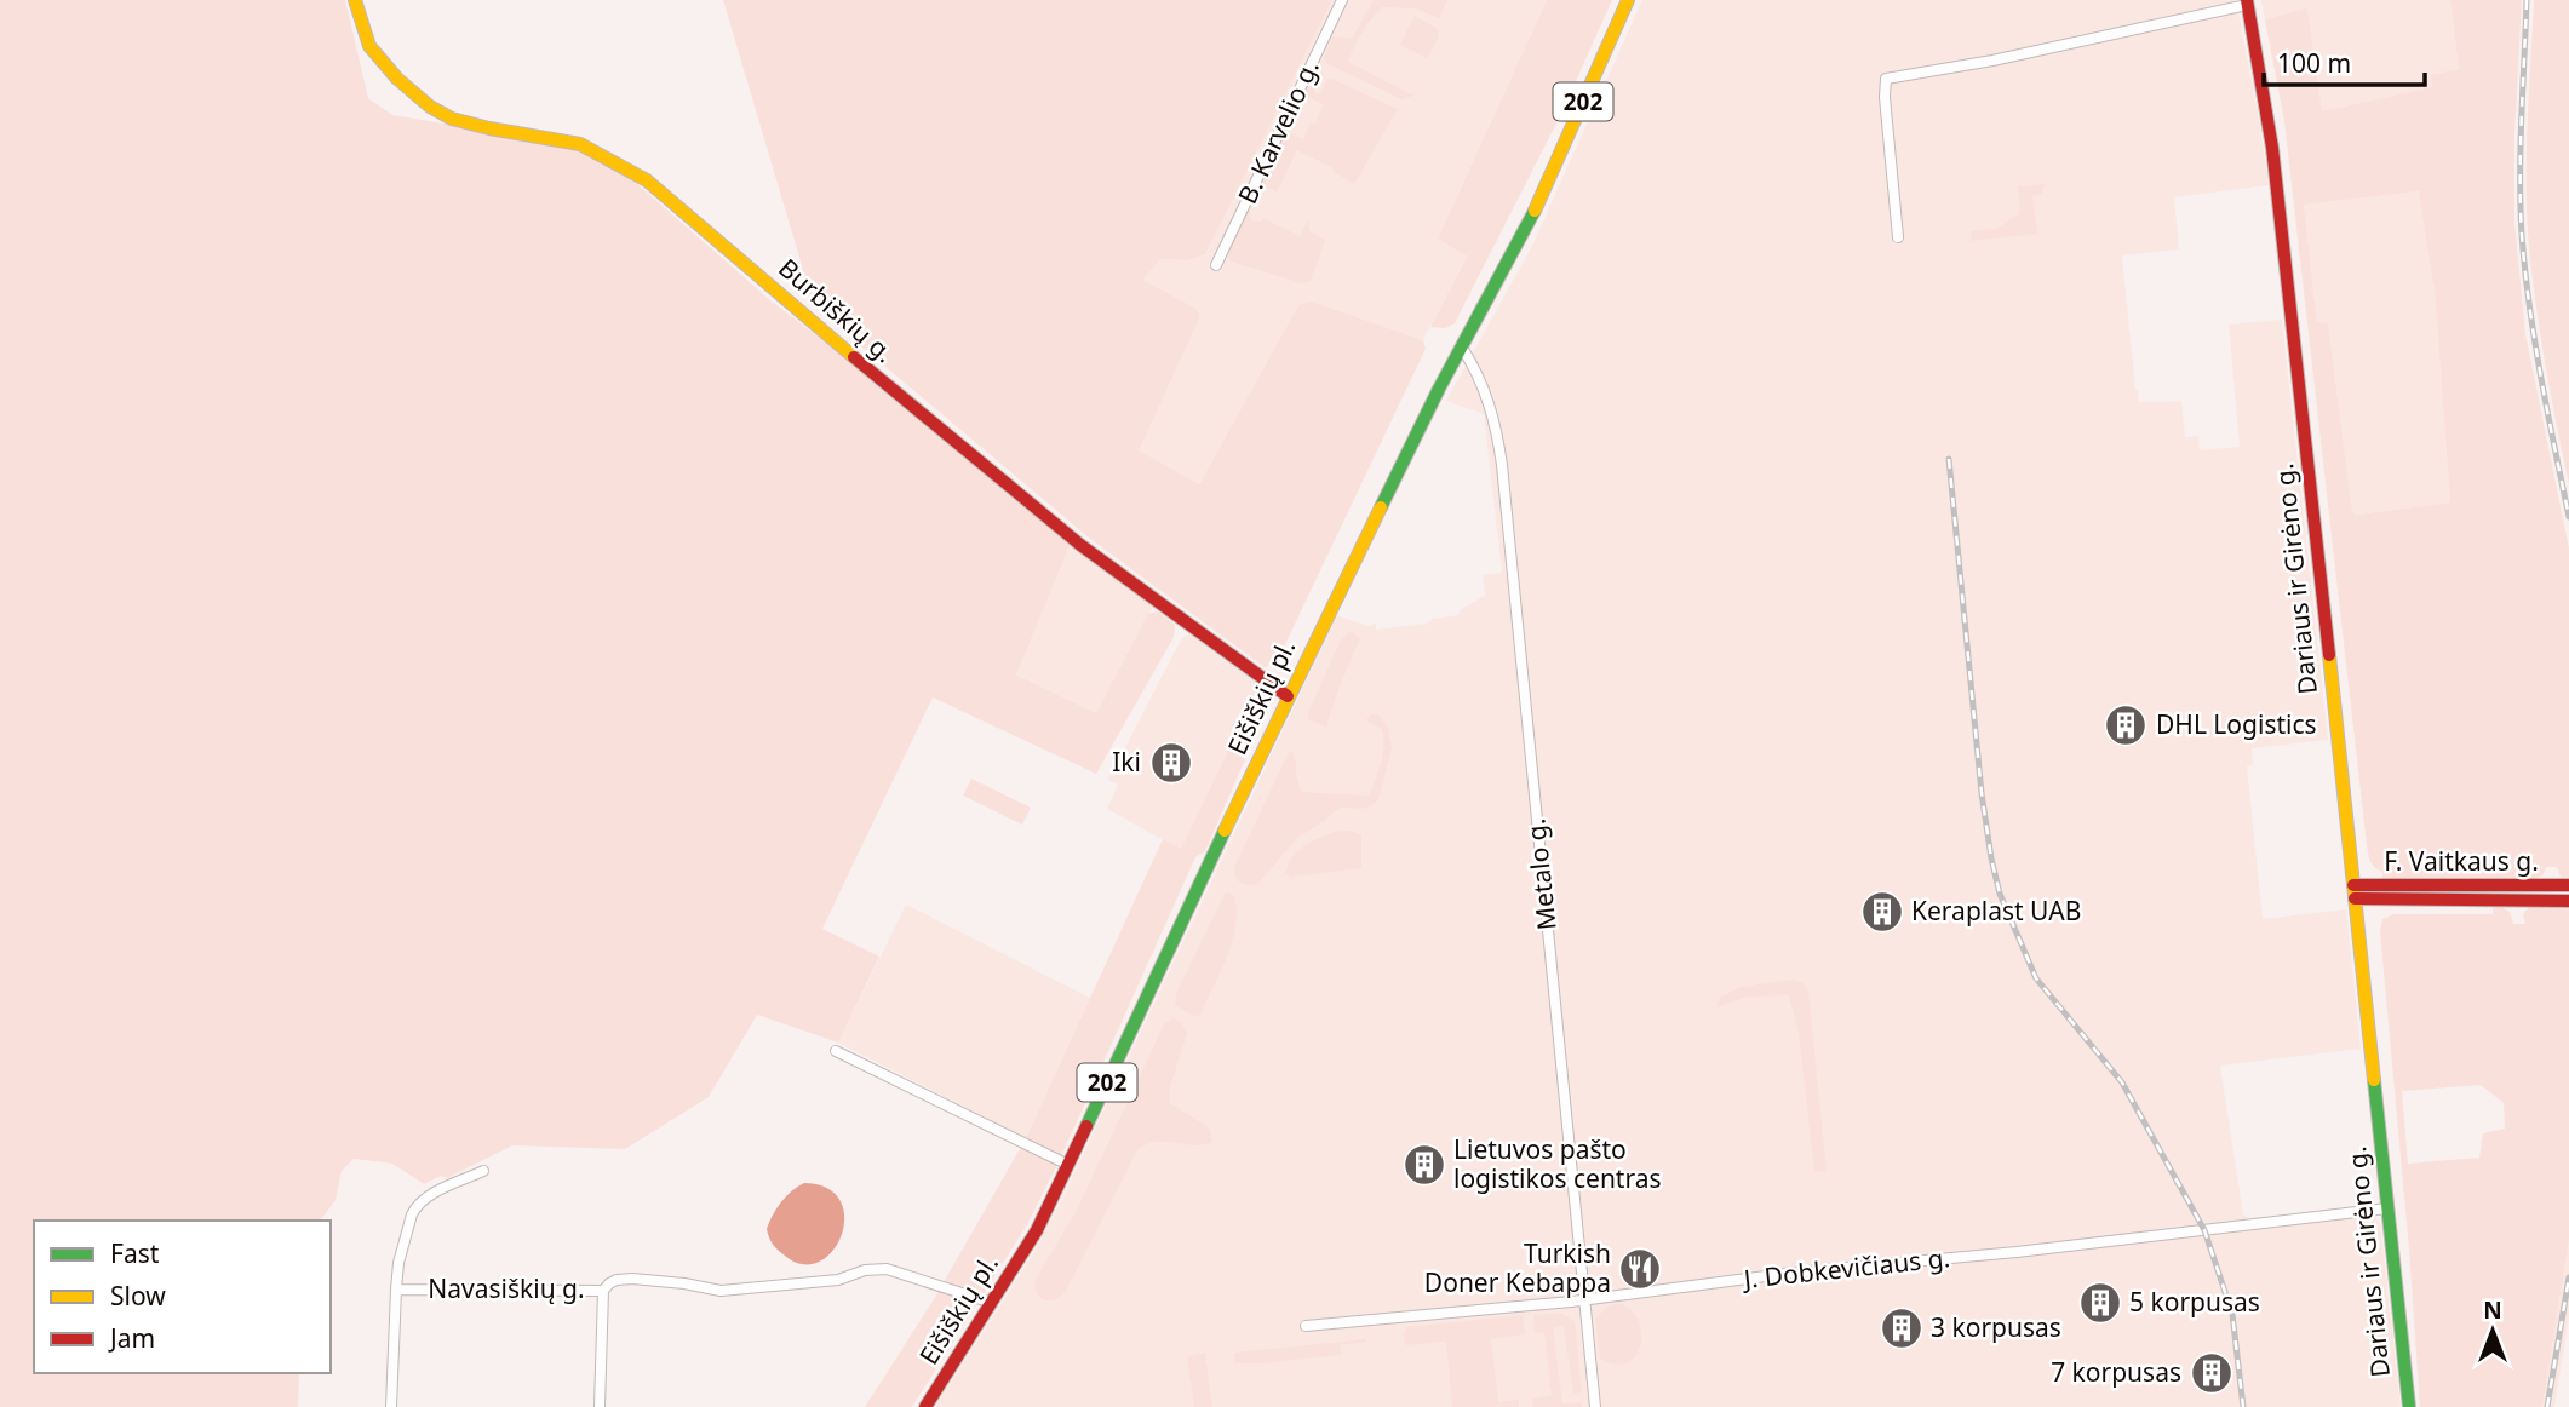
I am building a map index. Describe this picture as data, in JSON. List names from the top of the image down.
{
  "streets": {
    "main road": [
      "202",
      "Burbiškių g.",
      "Dariaus ir Girėno g.",
      "Eišiškių pl.",
      "F. Vaitkaus g."
    ],
    "street": [
      "B. Karvelio g.",
      "Metalo g.",
      "J. Dobkevičiaus g.",
      "Navasiškių g."
    ]
  },
  "crossings": [
    ["Burbiškių g.", "Eišiškių pl."],
    ["Dariaus ir Girėno g.", "F. Vaitkaus g."],
    ["Dariaus ir Girėno g.", "J. Dobkevičiaus g."],
    ["Eišiškių pl.", "Metalo g."],
    ["Metalo g.", "J. Dobkevičiaus g."]
  ],
  "places": {
    "building": [
      "DHL Logistics",
      "Iki",
      "Keraplast UAB",
      "Lietuvos pašto logistikos centras",
      "5 korpusas",
      "3 korpusas",
      "7 korpusas"
    ],
    "restaurant": ["Turkish Doner Kebappa"]
  },
  "legend": ["Fast", "Slow", "Jam"],
  "scale_bar": "100 m",
  "north": "top"
}
